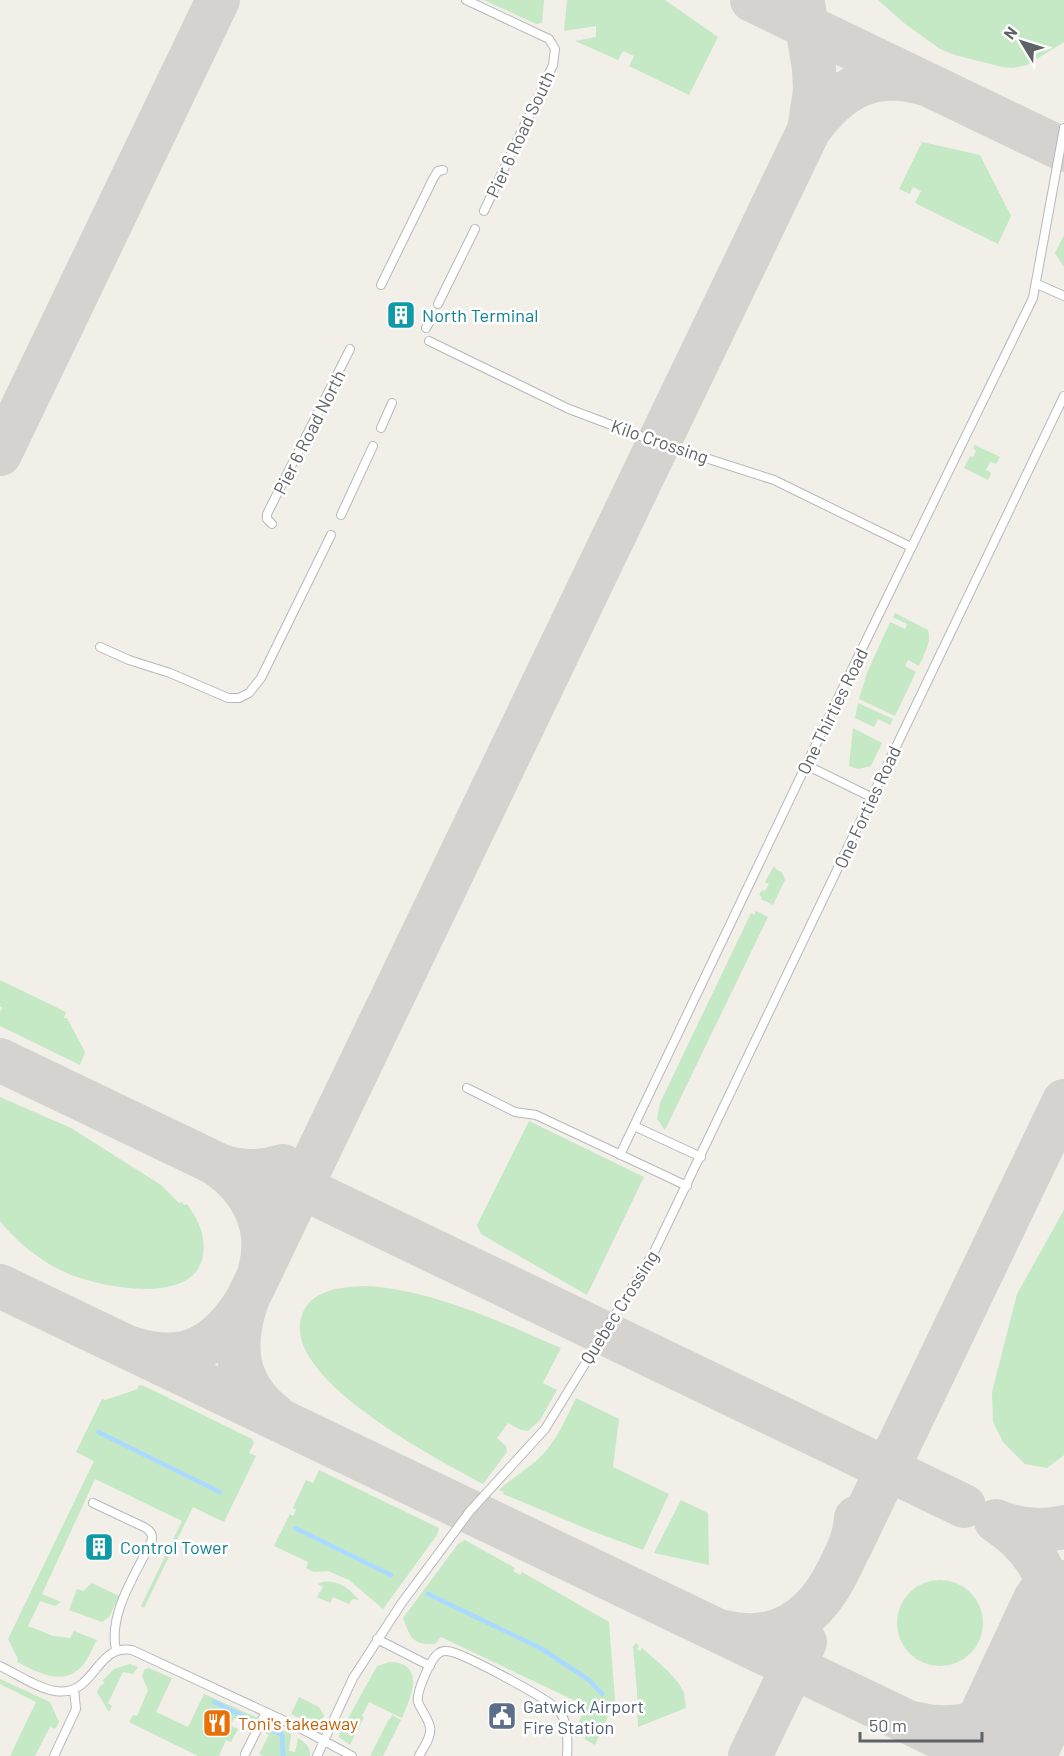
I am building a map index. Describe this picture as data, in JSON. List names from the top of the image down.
{
  "streets": {
    "lane": [
      "Pier 6 Road South",
      "Pier 6 Road North",
      "Kilo Crossing",
      "One Thirties Road",
      "One Forties Road",
      "Quebec Crossing"
    ]
  },
  "crossings": [
    ["Kilo Crossing", "One Thirties Road"],
    ["One Forties Road", "Quebec Crossing"]
  ],
  "places": {
    "building": ["North Terminal", "Control Tower"],
    "public building": ["Gatwick Airport Fire Station"],
    "restaurant": ["Toni's takeaway"]
  },
  "scale_bar": "50 m",
  "north": "top left"
}
